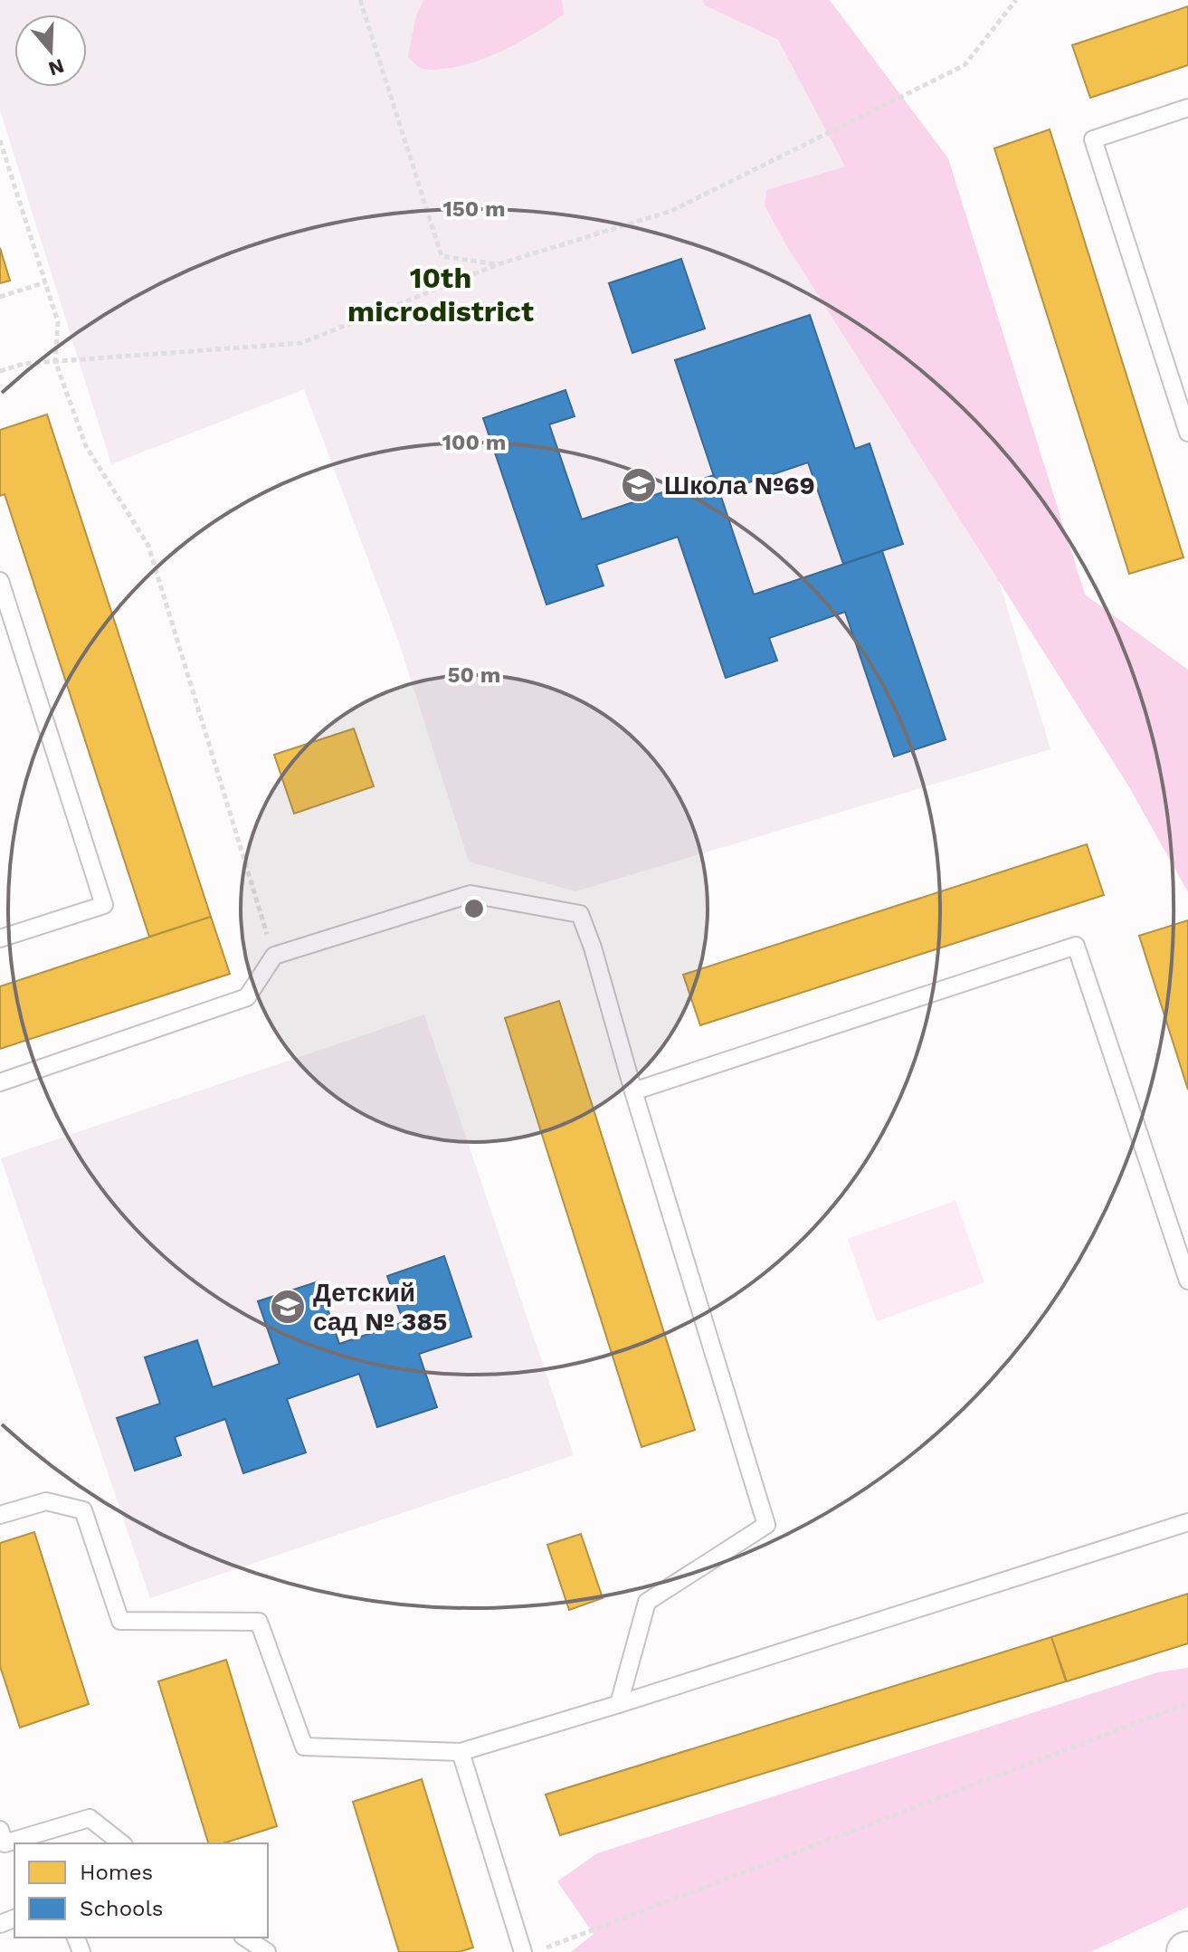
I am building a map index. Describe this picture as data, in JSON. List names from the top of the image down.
{
  "districts": ["10th microdistrict"],
  "places": {
    "school or university": ["Школа №69", "Детский сад № 385"]
  },
  "legend": ["Homes", "Schools"],
  "north": "bottom",
  "rings": ["150 m", "100 m", "50 m"]
}
